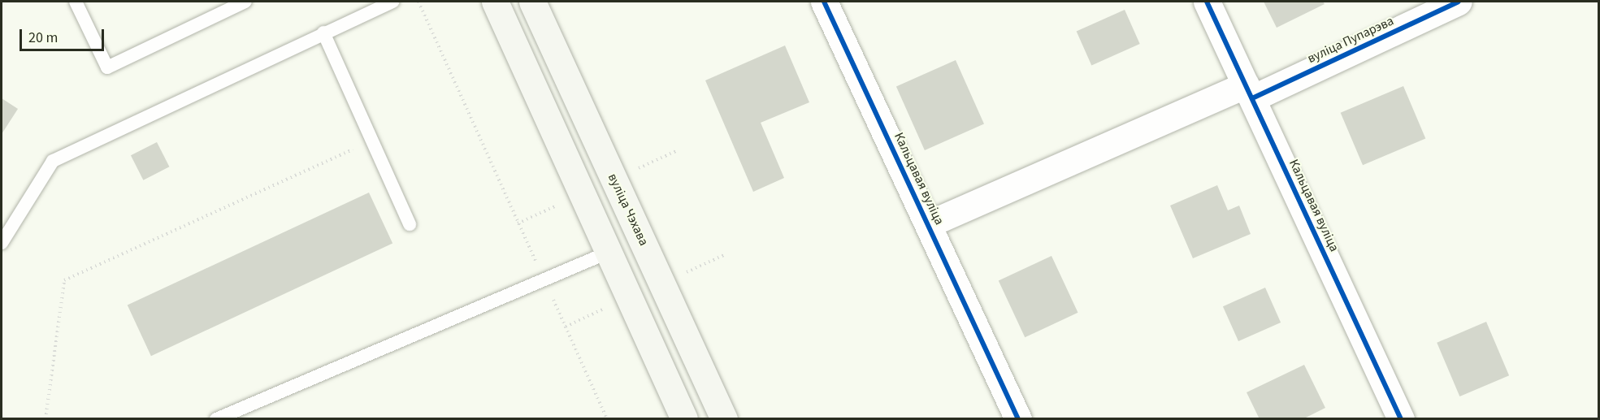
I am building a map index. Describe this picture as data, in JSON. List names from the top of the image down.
{
  "streets": {
    "main road": ["вуліца Чэхава"],
    "street": ["вуліца Пупарэва", "Кальцавая вуліца"]
  },
  "crossings": [
    ["вуліца Пупарэва", "Кальцавая вуліца"]
  ],
  "scale_bar": "20 m"
}
